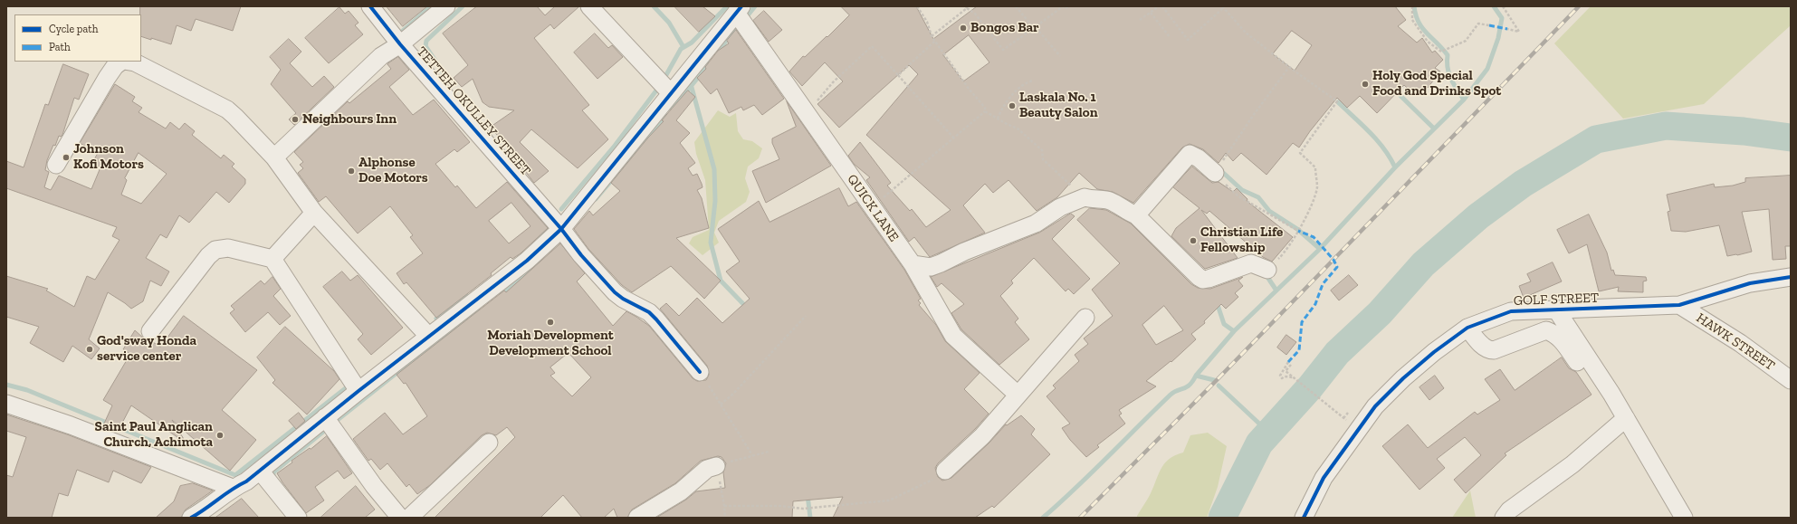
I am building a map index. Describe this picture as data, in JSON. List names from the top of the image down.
{
  "streets": {
    "street": [
      "TETTEH OKULLEY STREET",
      "QUICK LANE",
      "GOLF STREET",
      "HAWK STREET"
    ]
  },
  "crossings": [
    ["GOLF STREET", "HAWK STREET"]
  ],
  "places": [
    "Bongos Bar",
    "Holy God Special Food and Drinks Spot",
    "Laskala No. 1 Beauty Salon",
    "Neighbours Inn",
    "Johnson Kofi Motors",
    "Alphonse Doe Motors",
    "Christian Life Fellowship",
    "Moriah Development Development School",
    "God'sway Honda service center",
    "Saint Paul Anglican Church, Achimota"
  ],
  "legend": ["Cycle path", "Path"]
}
